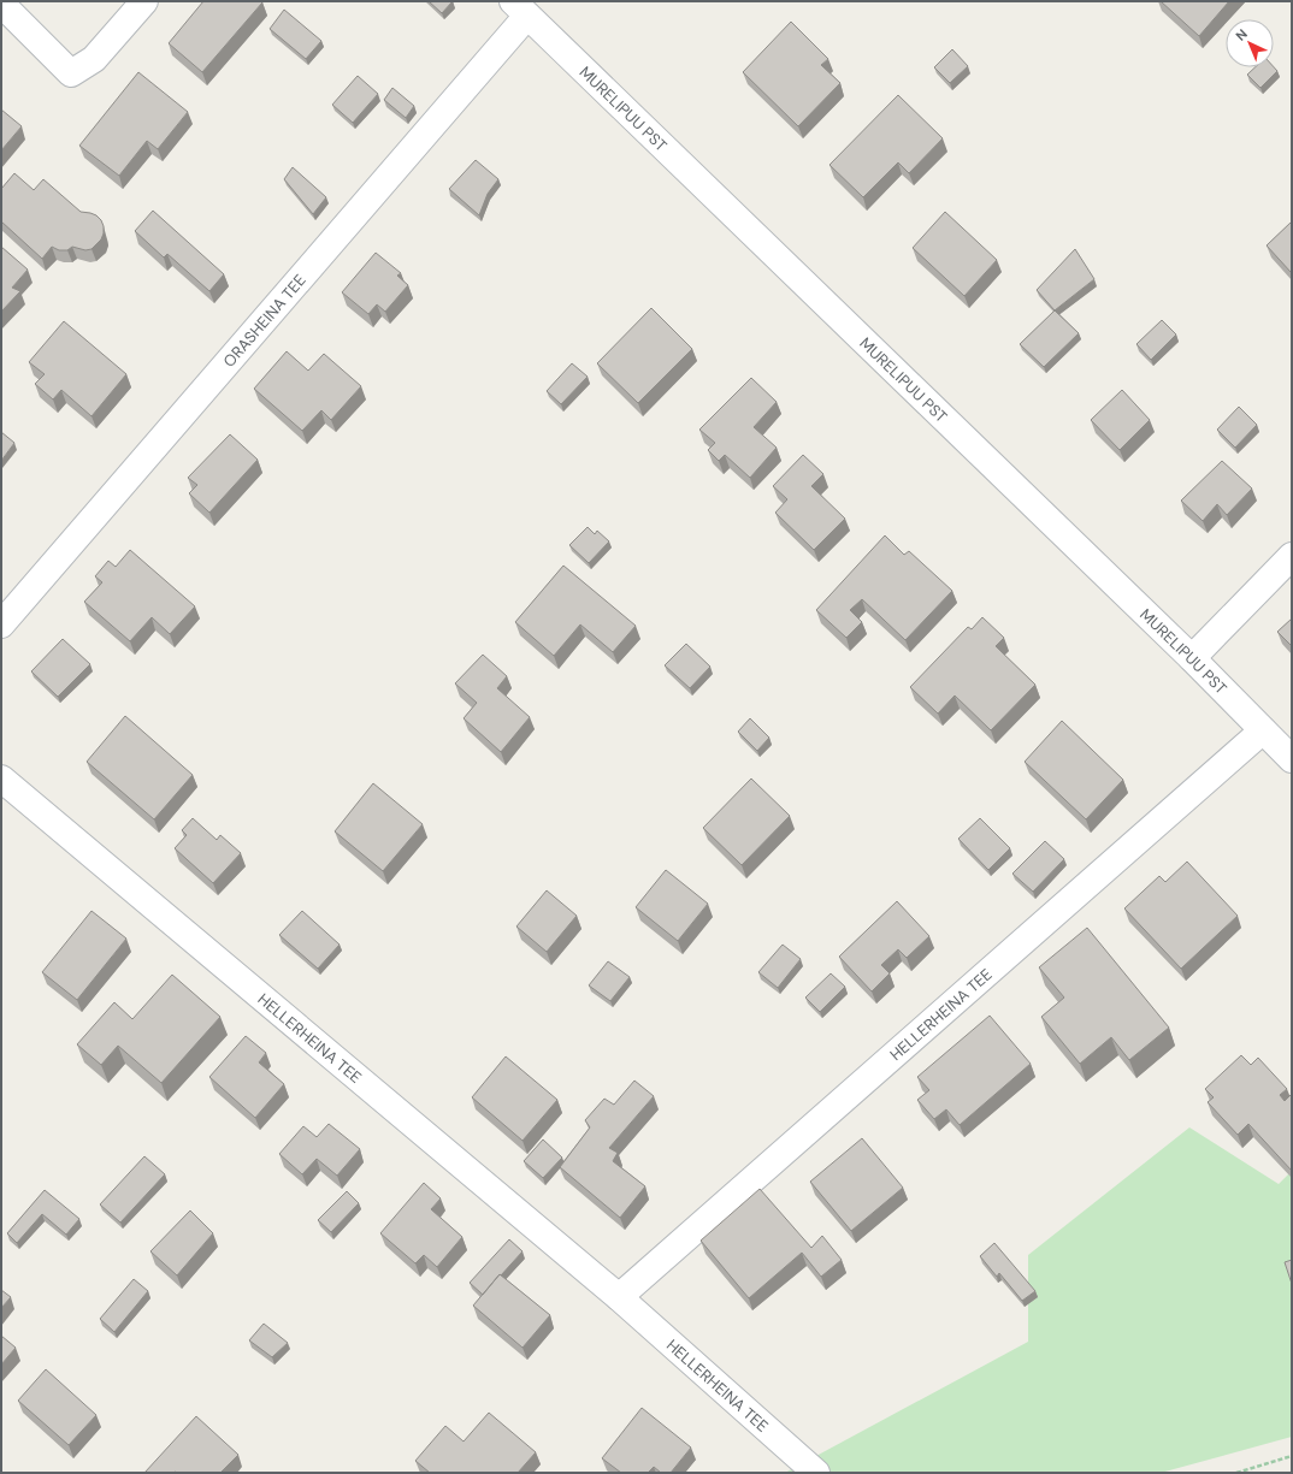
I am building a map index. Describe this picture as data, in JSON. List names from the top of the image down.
{
  "streets": {
    "street": ["MURELIPUU PST", "ORASHEINA TEE", "HELLERHEINA TEE"]
  },
  "crossings": [
    ["MURELIPUU PST", "ORASHEINA TEE"],
    ["MURELIPUU PST", "HELLERHEINA TEE"]
  ],
  "north": "top left"
}
